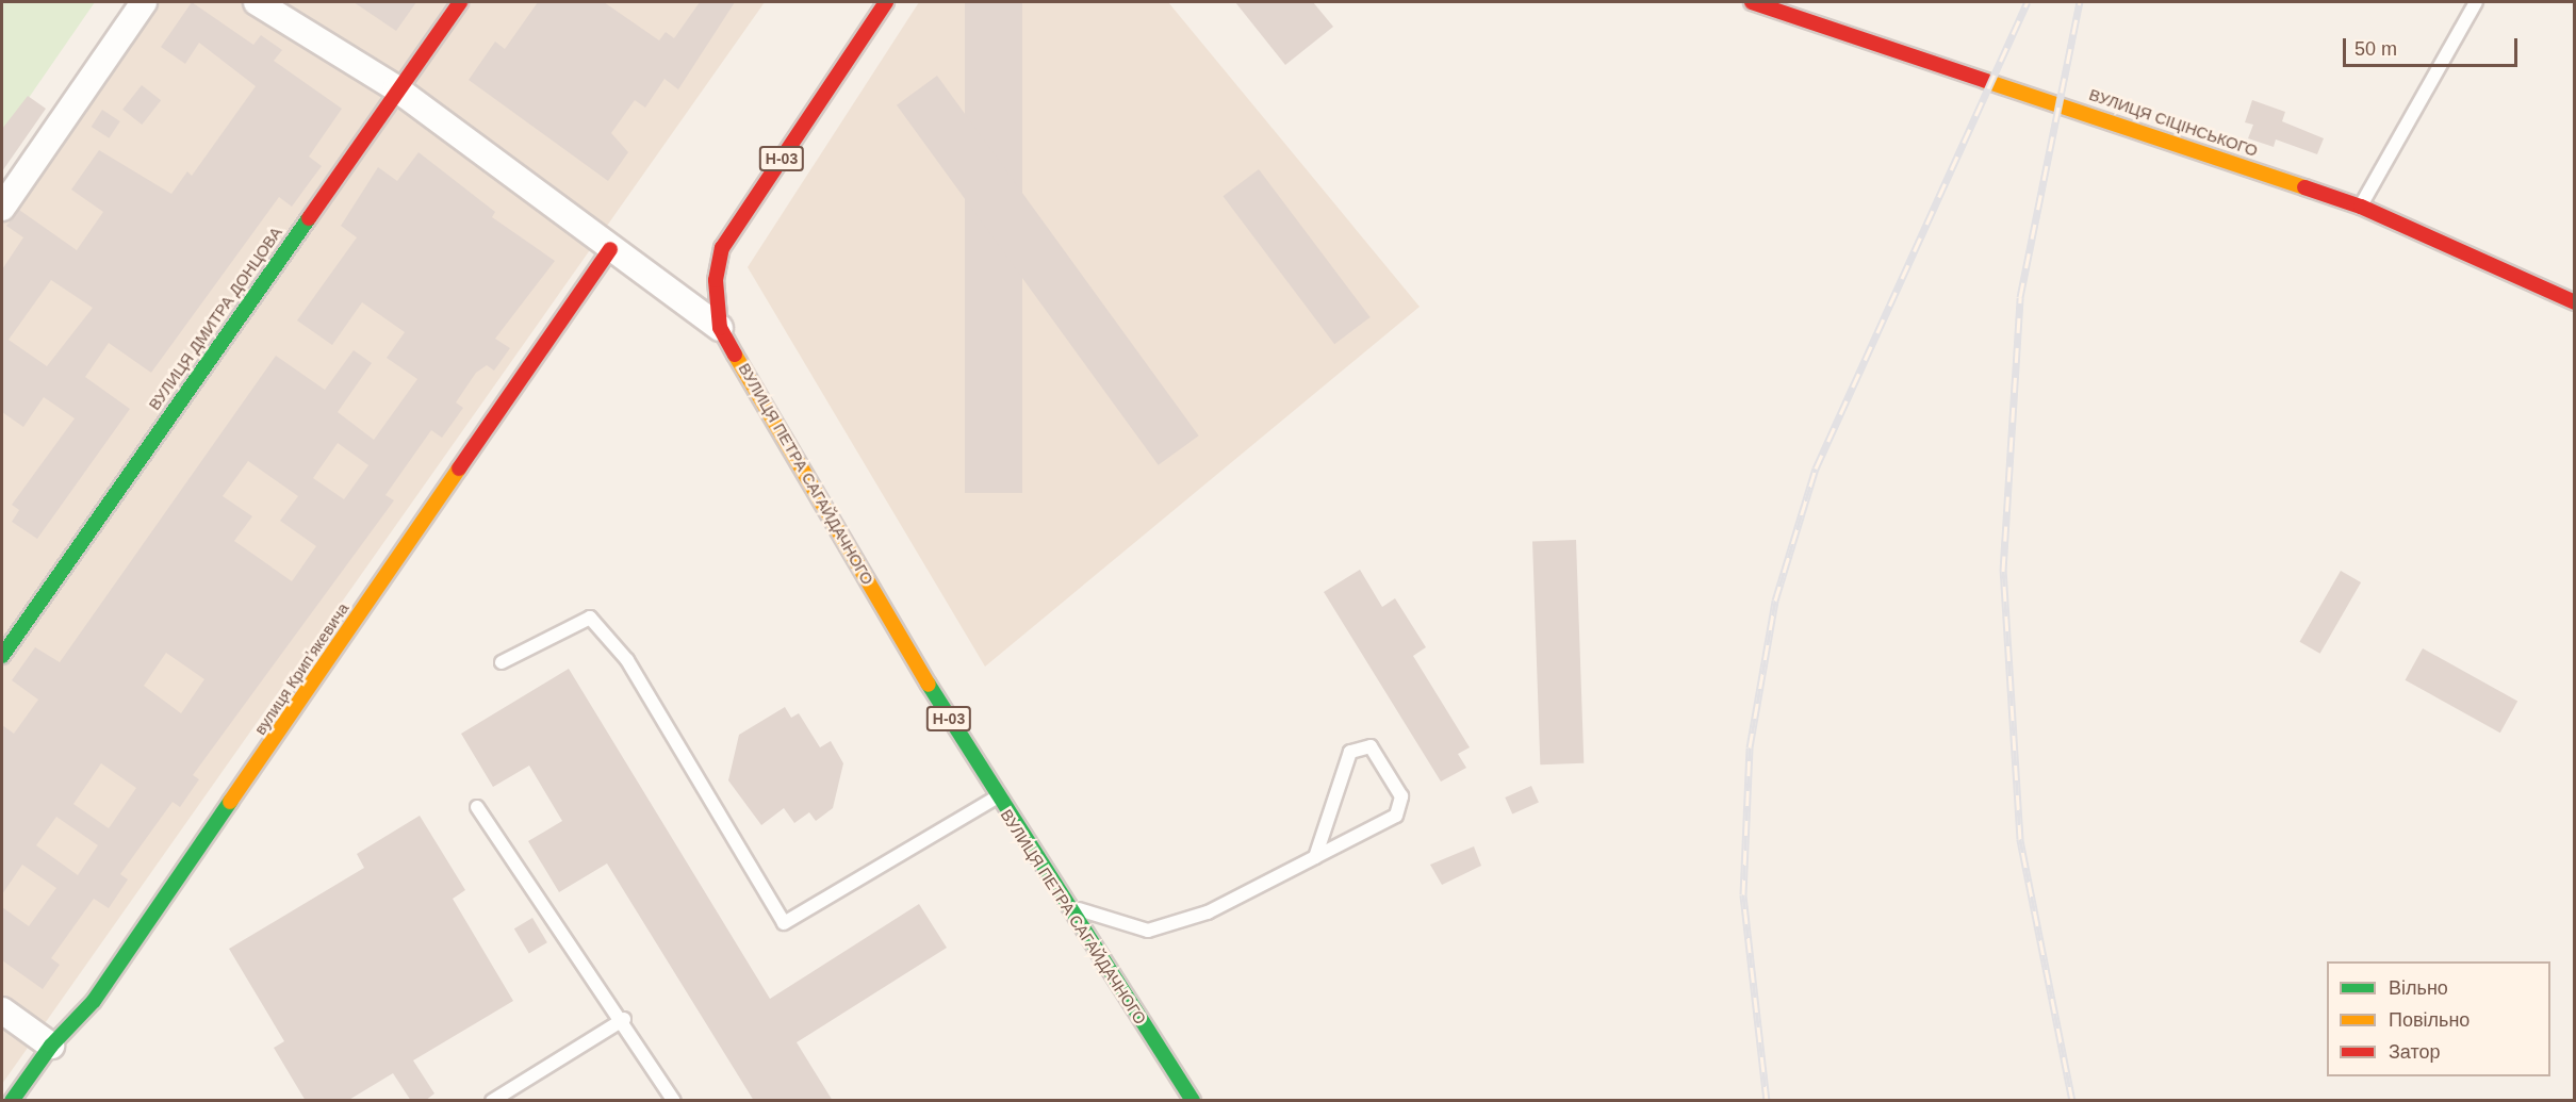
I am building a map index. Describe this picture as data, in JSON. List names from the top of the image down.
{
  "streets": {
    "street": [
      "ВУЛИЦЯ СІЦІНСЬКОГО",
      "Н-03",
      "ВУЛИЦЯ ДМИТРА ДОНЦОВА",
      "ВУЛИЦЯ ПЕТРА САГАЙДАЧНОГО",
      "вулиця Крипʼякевича"
    ]
  },
  "crossings": [
    ["Н-03", "ВУЛИЦЯ ПЕТРА САГАЙДАЧНОГО"],
    ["ВУЛИЦЯ ДМИТРА ДОНЦОВА", "ВУЛИЦЯ ПЕТРА САГАЙДАЧНОГО"],
    ["ВУЛИЦЯ ПЕТРА САГАЙДАЧНОГО", "вулиця Крипʼякевича"]
  ],
  "legend": ["Вільно", "Повільно", "Затор"],
  "scale_bar": "50 m"
}
